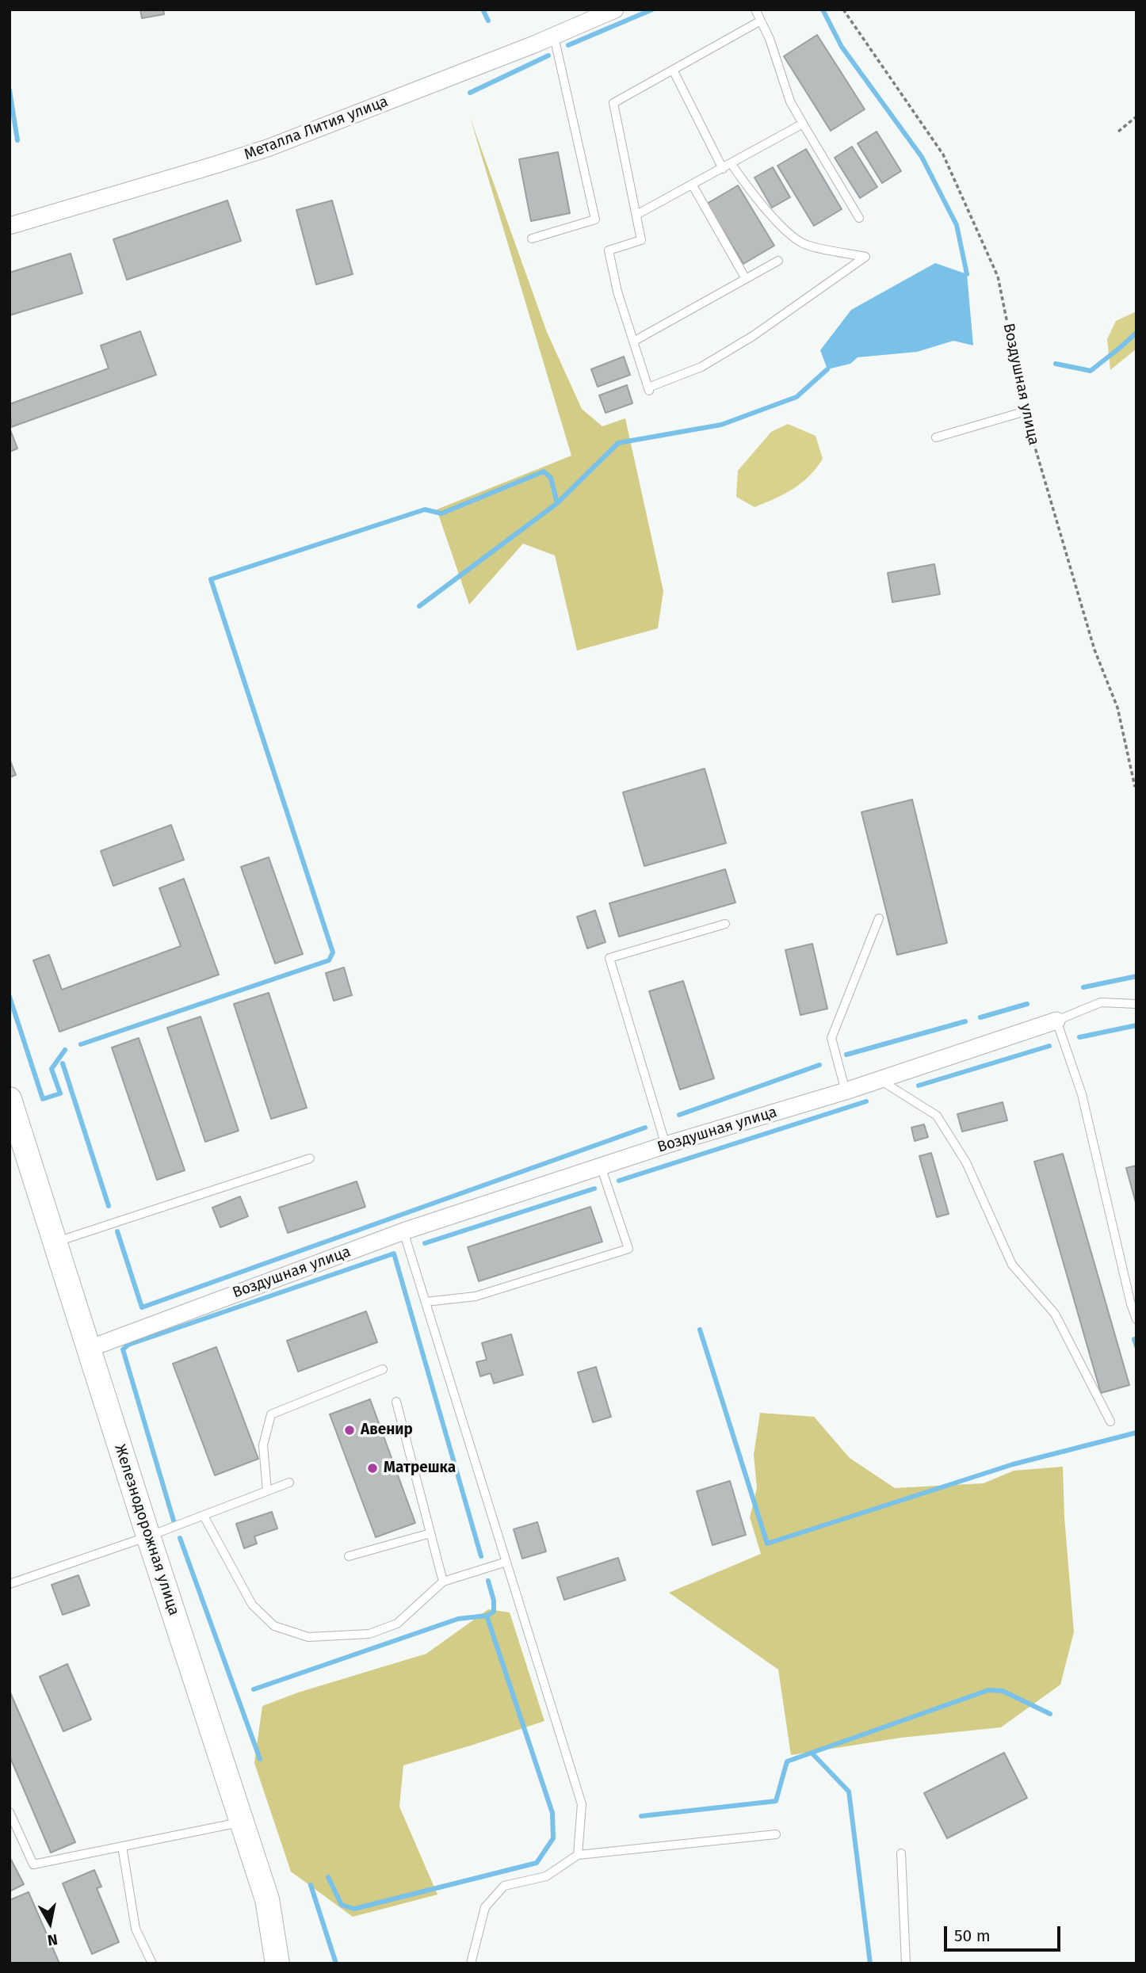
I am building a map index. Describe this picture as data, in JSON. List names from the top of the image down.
{
  "streets": {
    "main road": ["Железнодорожная улица"],
    "street": ["Металла Лития улица", "Воздушная улица"]
  },
  "crossings": [
    ["Воздушная улица", "Железнодорожная улица"]
  ],
  "places": ["Авенир", "Матрешка"],
  "scale_bar": "50 m",
  "north": "bottom"
}
